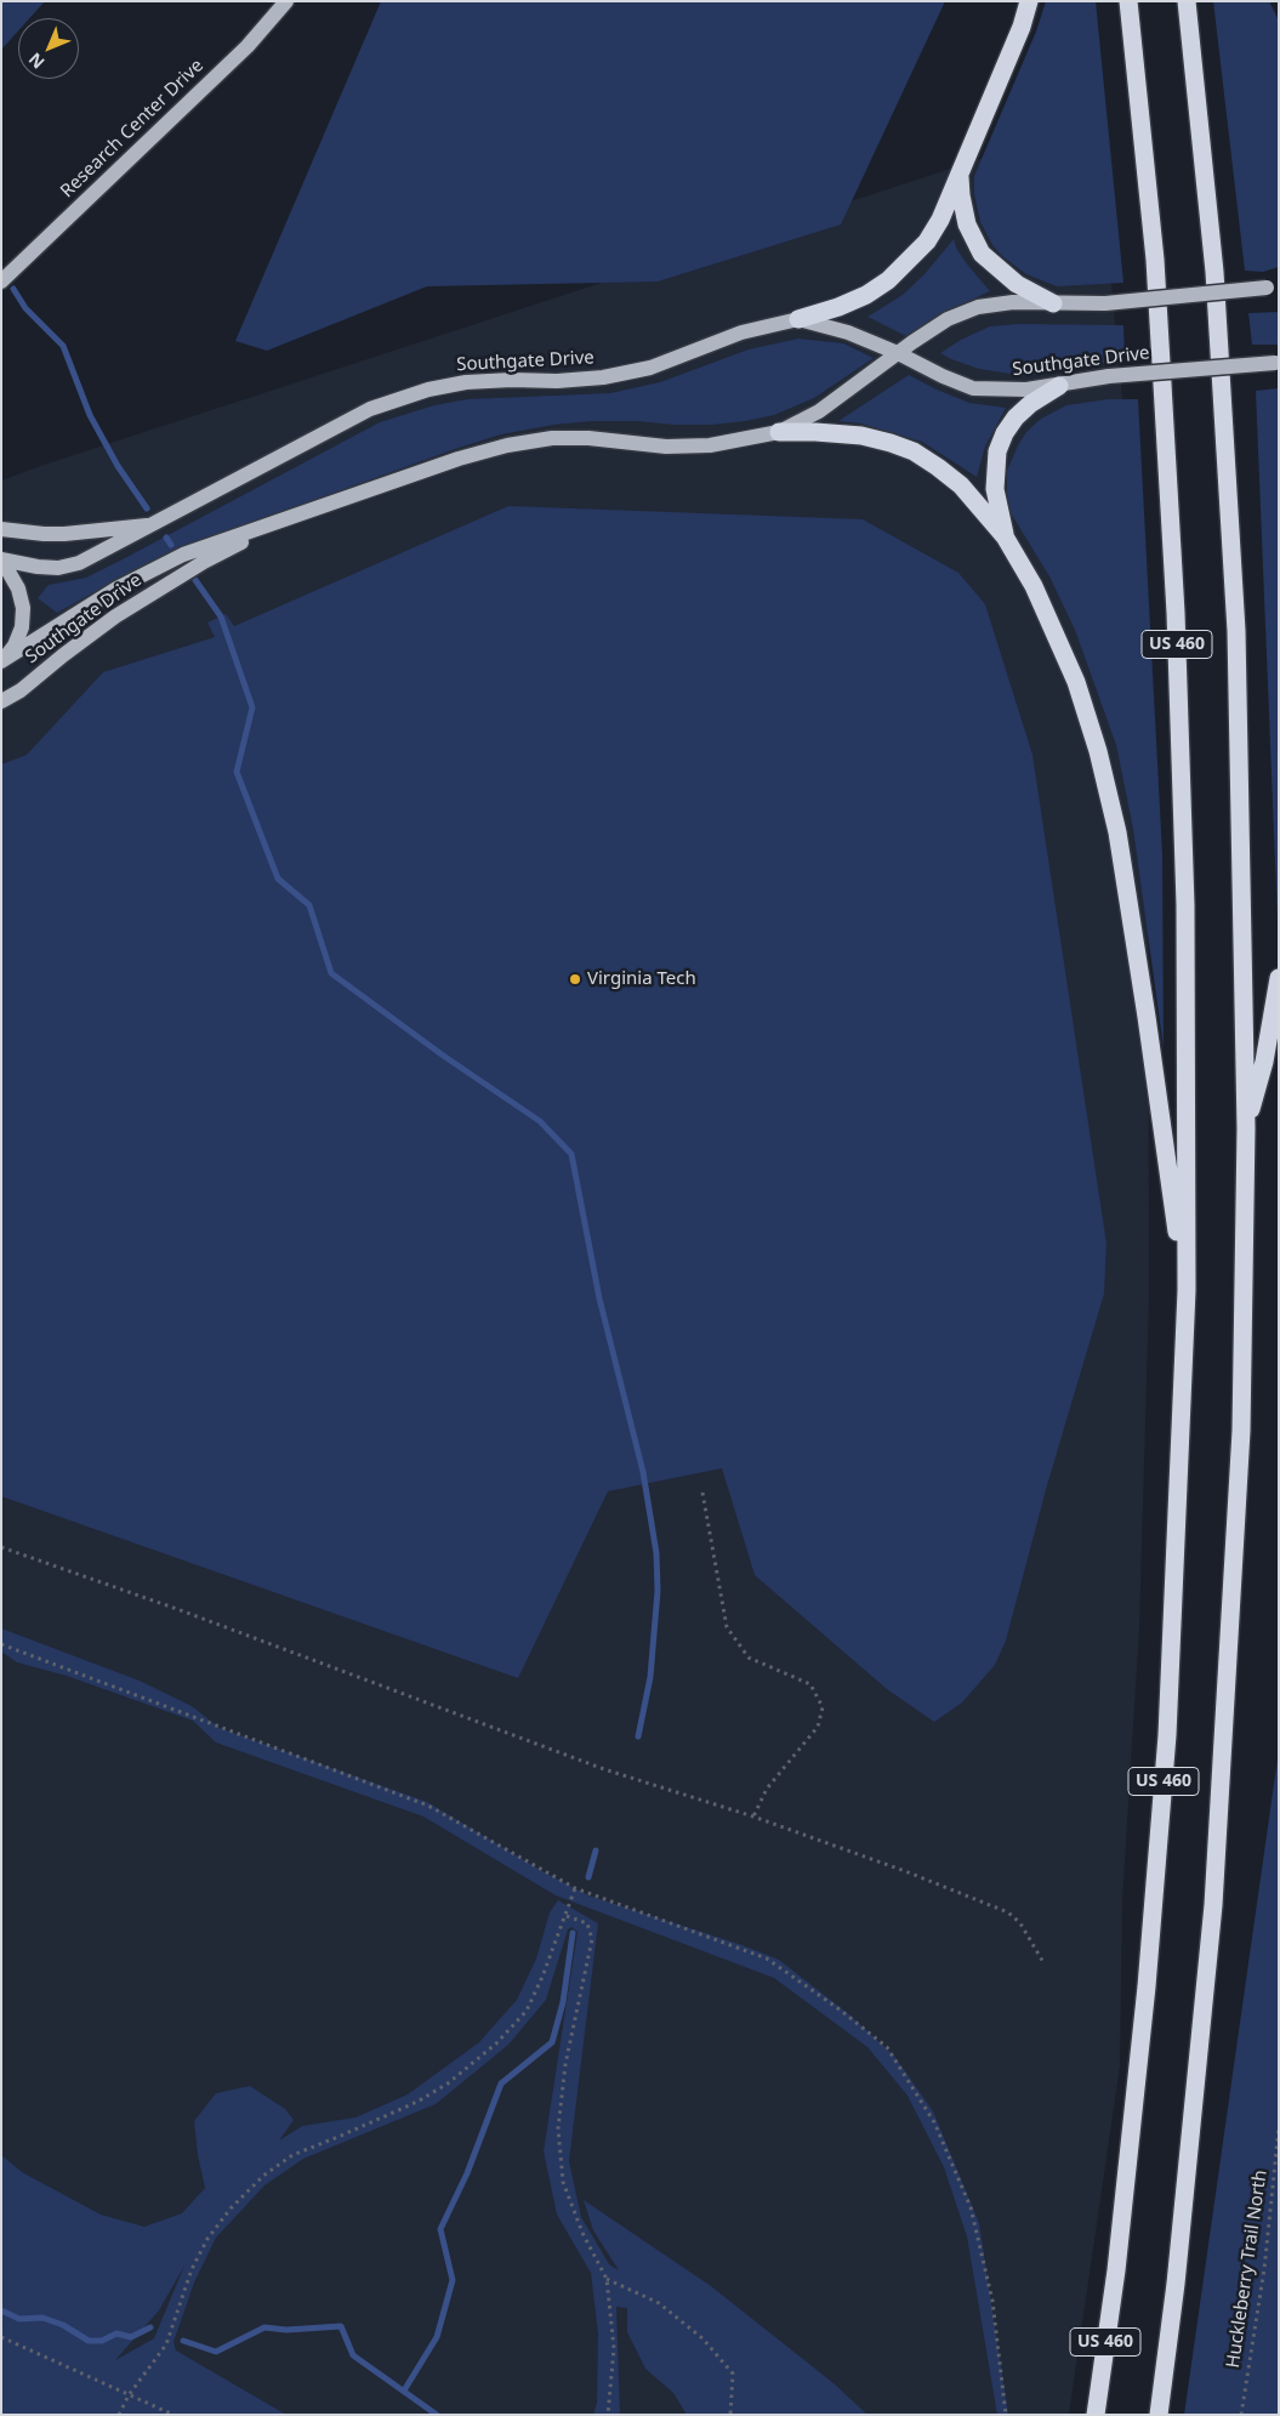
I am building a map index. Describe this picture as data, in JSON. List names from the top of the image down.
{
  "streets": {
    "highway": ["US 460"],
    "main road": ["Research Center Drive", "Southgate Drive"],
    "path": ["Huckleberry Trail North"]
  },
  "places": ["Virginia Tech"],
  "north": "bottom left"
}
